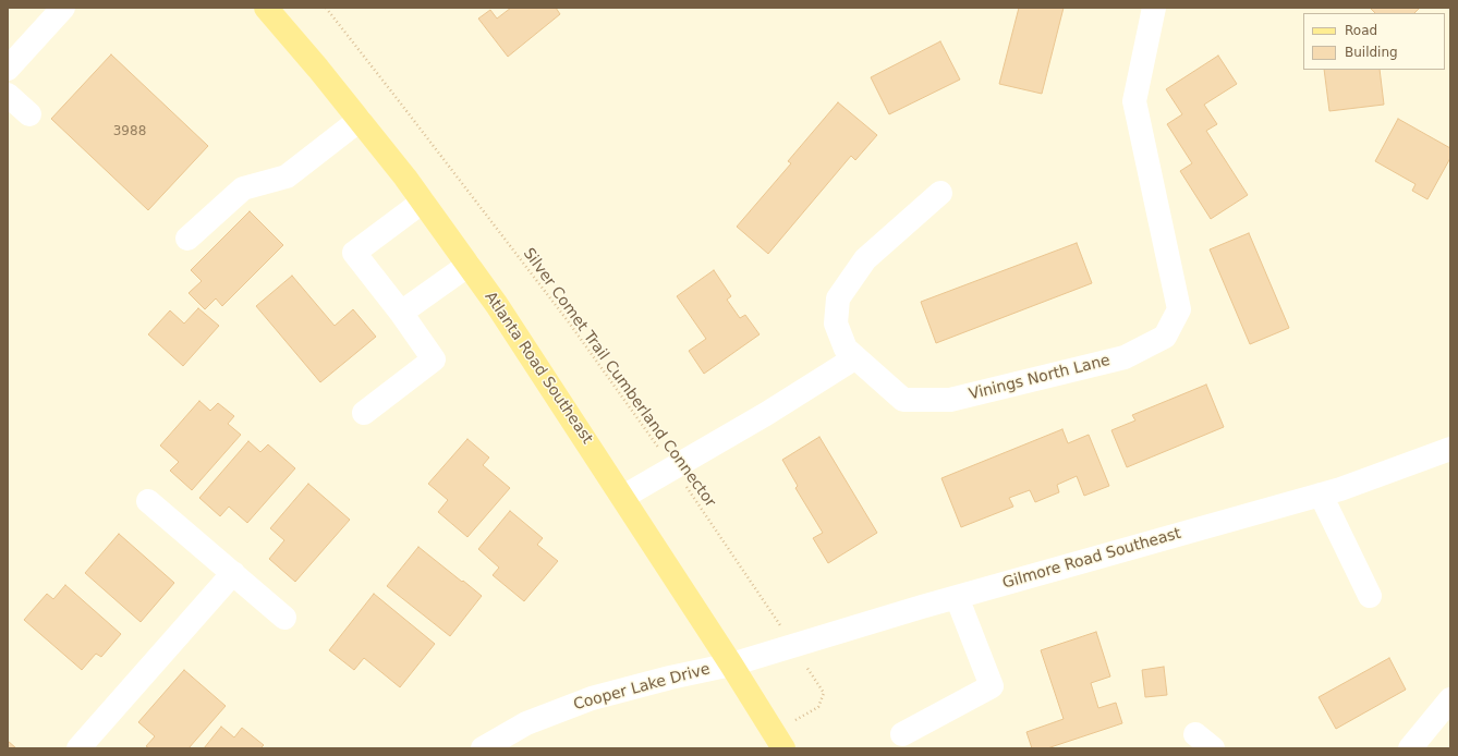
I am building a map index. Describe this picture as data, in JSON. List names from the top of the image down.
{
  "streets": {
    "main road": ["Atlanta Road Southeast"],
    "street": ["Vinings North Lane", "Gilmore Road Southeast", "Cooper Lake Drive"],
    "path": ["Silver Comet Trail Cumberland Connector"]
  },
  "crossings": [
    ["Atlanta Road Southeast", "Silver Comet Trail Cumberland Connector"],
    ["Atlanta Road Southeast", "Gilmore Road Southeast"],
    ["Atlanta Road Southeast", "Cooper Lake Drive"],
    ["Silver Comet Trail Cumberland Connector", "Gilmore Road Southeast"],
    ["Gilmore Road Southeast", "Cooper Lake Drive"]
  ],
  "house_numbers": ["3988"],
  "legend": ["Road", "Building"]
}
